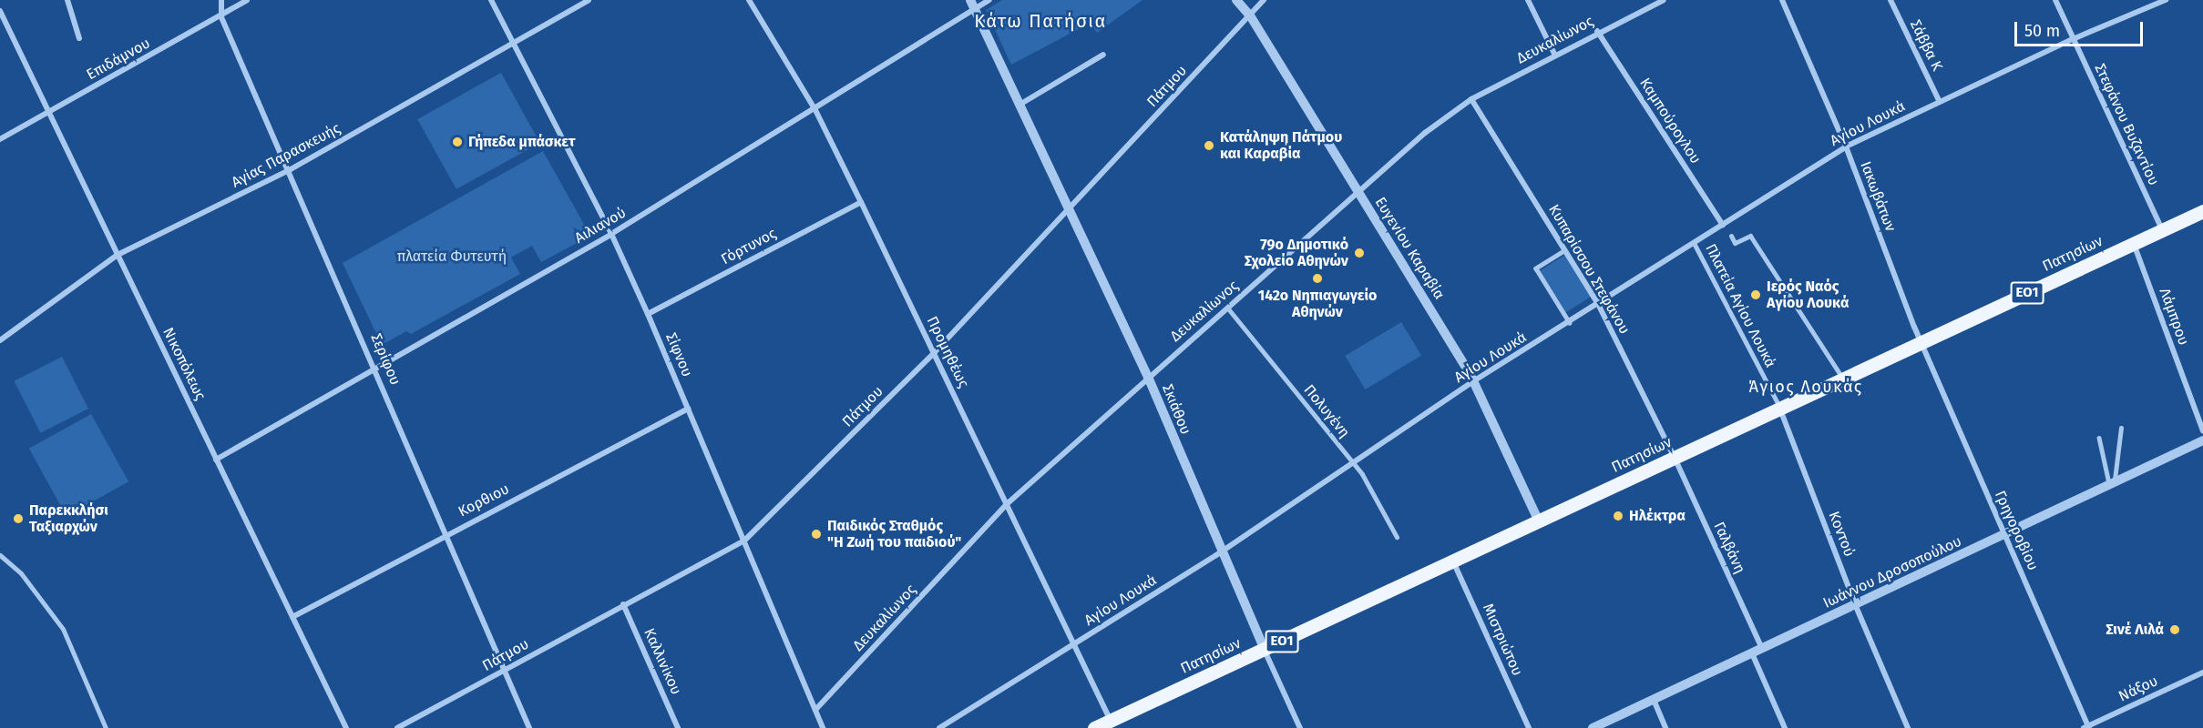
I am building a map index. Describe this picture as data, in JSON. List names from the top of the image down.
{
  "streets": {
    "main road": ["Πατησίων", "ΕΟ1"],
    "street": [
      "Δευκαλίωνος",
      "Σάββα Κ",
      "Επιδάμνου",
      "Πάτμου",
      "Καμπούρογλου",
      "Αγίου Λουκά",
      "Στεφάνου Βυζαντίου",
      "Αγίας Παρασκευής",
      "Ιακωβάτων",
      "Αιλιανού",
      "Γόρτυνος",
      "Ευγενίου Καραβία",
      "Κυπαρίσσου Στεφάνου",
      "Πλατεία Αγίου Λουκά",
      "Λάμπρου",
      "Προμηθέως",
      "Σίφνου",
      "Σερίφου",
      "Νικοπόλεως",
      "Σκιάθου",
      "Πολυγένη",
      "Κορθιου",
      "Γρηγοροβίου",
      "Κοντού",
      "Γαλβάνη",
      "Ιωάννου Δροσοπούλου",
      "Μιστριώτου",
      "Καλλινίκου",
      "Νάξου"
    ]
  },
  "crossings": [
    ["Δευκαλίωνος", "Καμπούρογλου"],
    ["Δευκαλίωνος", "Ευγενίου Καραβία"],
    ["Δευκαλίωνος", "Κυπαρίσσου Στεφάνου"],
    ["Δευκαλίωνος", "Προμηθέως"],
    ["Δευκαλίωνος", "Σίφνου"],
    ["Δευκαλίωνος", "Σκιάθου"],
    ["Δευκαλίωνος", "Πολυγένη"],
    ["Σάββα Κ", "Αγίου Λουκά"],
    ["Επιδάμνου", "Σερίφου"],
    ["Επιδάμνου", "Νικοπόλεως"],
    ["Πάτμου", "Ευγενίου Καραβία"],
    ["Πάτμου", "Προμηθέως"],
    ["Πάτμου", "Σίφνου"],
    ["Πάτμου", "Σερίφου"],
    ["Πάτμου", "Σκιάθου"],
    ["Πάτμου", "Καλλινίκου"],
    ["Καμπούρογλου", "Αγίου Λουκά"],
    ["Αγίου Λουκά", "Στεφάνου Βυζαντίου"],
    ["Αγίου Λουκά", "Ιακωβάτων"],
    ["Αγίου Λουκά", "Ευγενίου Καραβία"],
    ["Αγίου Λουκά", "Κυπαρίσσου Στεφάνου"],
    ["Αγίου Λουκά", "Πλατεία Αγίου Λουκά"],
    ["Αγίου Λουκά", "Προμηθέως"],
    ["Αγίου Λουκά", "Σκιάθου"],
    ["Αγίου Λουκά", "Πολυγένη"],
    ["Στεφάνου Βυζαντίου", "Πατησίων"],
    ["Αγίας Παρασκευής", "Σίφνου"],
    ["Αγίας Παρασκευής", "Σερίφου"],
    ["Αγίας Παρασκευής", "Νικοπόλεως"],
    ["Ιακωβάτων", "Πατησίων"],
    ["Ιακωβάτων", "Γρηγοροβίου"],
    ["Αιλιανού", "Προμηθέως"],
    ["Αιλιανού", "Σίφνου"],
    ["Αιλιανού", "Σερίφου"],
    ["Αιλιανού", "Νικοπόλεως"],
    ["Αιλιανού", "Σκιάθου"],
    ["Γόρτυνος", "Προμηθέως"],
    ["Γόρτυνος", "Σίφνου"],
    ["Ευγενίου Καραβία", "Πατησίων"],
    ["Πατησίων", "Κυπαρίσσου Στεφάνου"],
    ["Πατησίων", "Πλατεία Αγίου Λουκά"],
    ["Πατησίων", "Λάμπρου"],
    ["Πατησίων", "Προμηθέως"],
    ["Πατησίων", "Σκιάθου"],
    ["Πατησίων", "Γρηγοροβίου"],
    ["Πατησίων", "Κοντού"],
    ["Πατησίων", "Γαλβάνη"],
    ["Πατησίων", "Μιστριώτου"],
    ["Κυπαρίσσου Στεφάνου", "Γαλβάνη"],
    ["Πλατεία Αγίου Λουκά", "Κοντού"],
    ["Σίφνου", "Κορθιου"],
    ["Σερίφου", "Κορθιου"],
    ["Νικοπόλεως", "Κορθιου"],
    ["Γρηγοροβίου", "Ιωάννου Δροσοπούλου"],
    ["Γρηγοροβίου", "Νάξου"],
    ["Κοντού", "Ιωάννου Δροσοπούλου"],
    ["Γαλβάνη", "Ιωάννου Δροσοπούλου"]
  ],
  "districts": ["Κάτω Πατήσια", "Άγιος Λουκάς"],
  "parks": ["πλατεία Φυτευτή"],
  "places": [
    "Γήπεδα μπάσκετ",
    "Κατάληψη Πάτμου και Καραβία",
    "79ο Δημοτικό Σχολείο Αθηνών",
    "142ο Νηπιαγωγείο Αθηνών",
    "Ιερός Ναός Αγίου Λουκά",
    "Ηλέκτρα",
    "Παρεκκλήσι Ταξιαρχών",
    "Παιδικός Σταθμός \"Η Ζωή του παιδιού\"",
    "Σινέ Λιλά"
  ],
  "scale_bar": "50 m"
}
